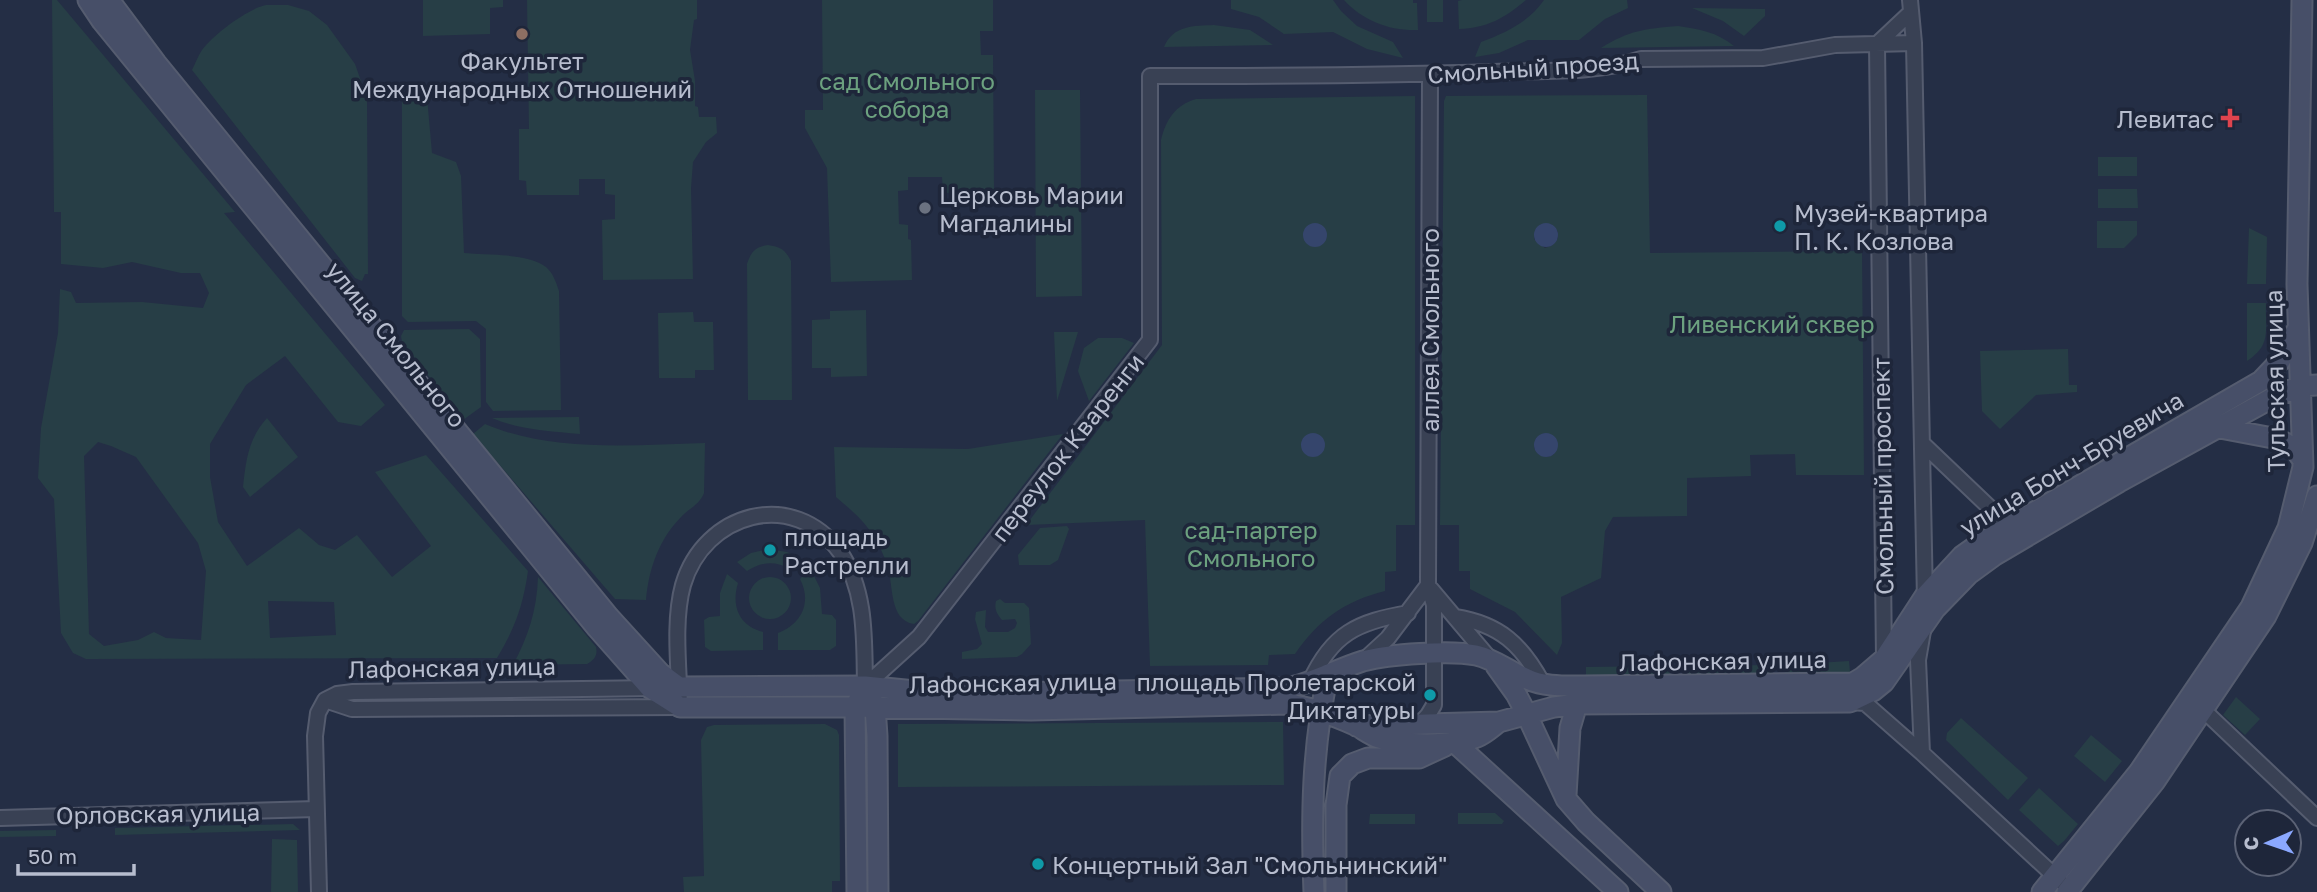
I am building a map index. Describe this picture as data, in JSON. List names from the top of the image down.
{
  "streets": {
    "street": [
      "Смольный проезд",
      "аллея Смольного",
      "улица Смольного",
      "Тульская улица",
      "переулок Кваренги",
      "улица Бонч-Бруевича",
      "Смольный проспект",
      "Лафонская улица",
      "Орловская улица"
    ]
  },
  "crossings": [
    ["Смольный проезд", "аллея Смольного"],
    ["Смольный проезд", "переулок Кваренги"],
    ["Смольный проезд", "Смольный проспект"],
    ["улица Смольного", "переулок Кваренги"],
    ["улица Смольного", "Лафонская улица"],
    ["Тульская улица", "улица Бонч-Бруевича"],
    ["переулок Кваренги", "Лафонская улица"],
    ["улица Бонч-Бруевича", "Смольный проспект"],
    ["улица Бонч-Бруевича", "Лафонская улица"],
    ["Смольный проспект", "Лафонская улица"]
  ],
  "parks": ["сад Смольного собора", "Ливенский сквер", "сад-партер Смольного"],
  "places": {
    "other": [
      "Факультет Международных Отношений",
      "Церковь Марии Магдалины",
      "Музей-квартира П. К. Козлова",
      "площадь Растрелли",
      "площадь Пролетарской Диктатуры",
      "Концертный Зал \"Смольнинский\""
    ],
    "health": ["Левитас"]
  },
  "scale_bar": "50 m",
  "north": "left"
}
